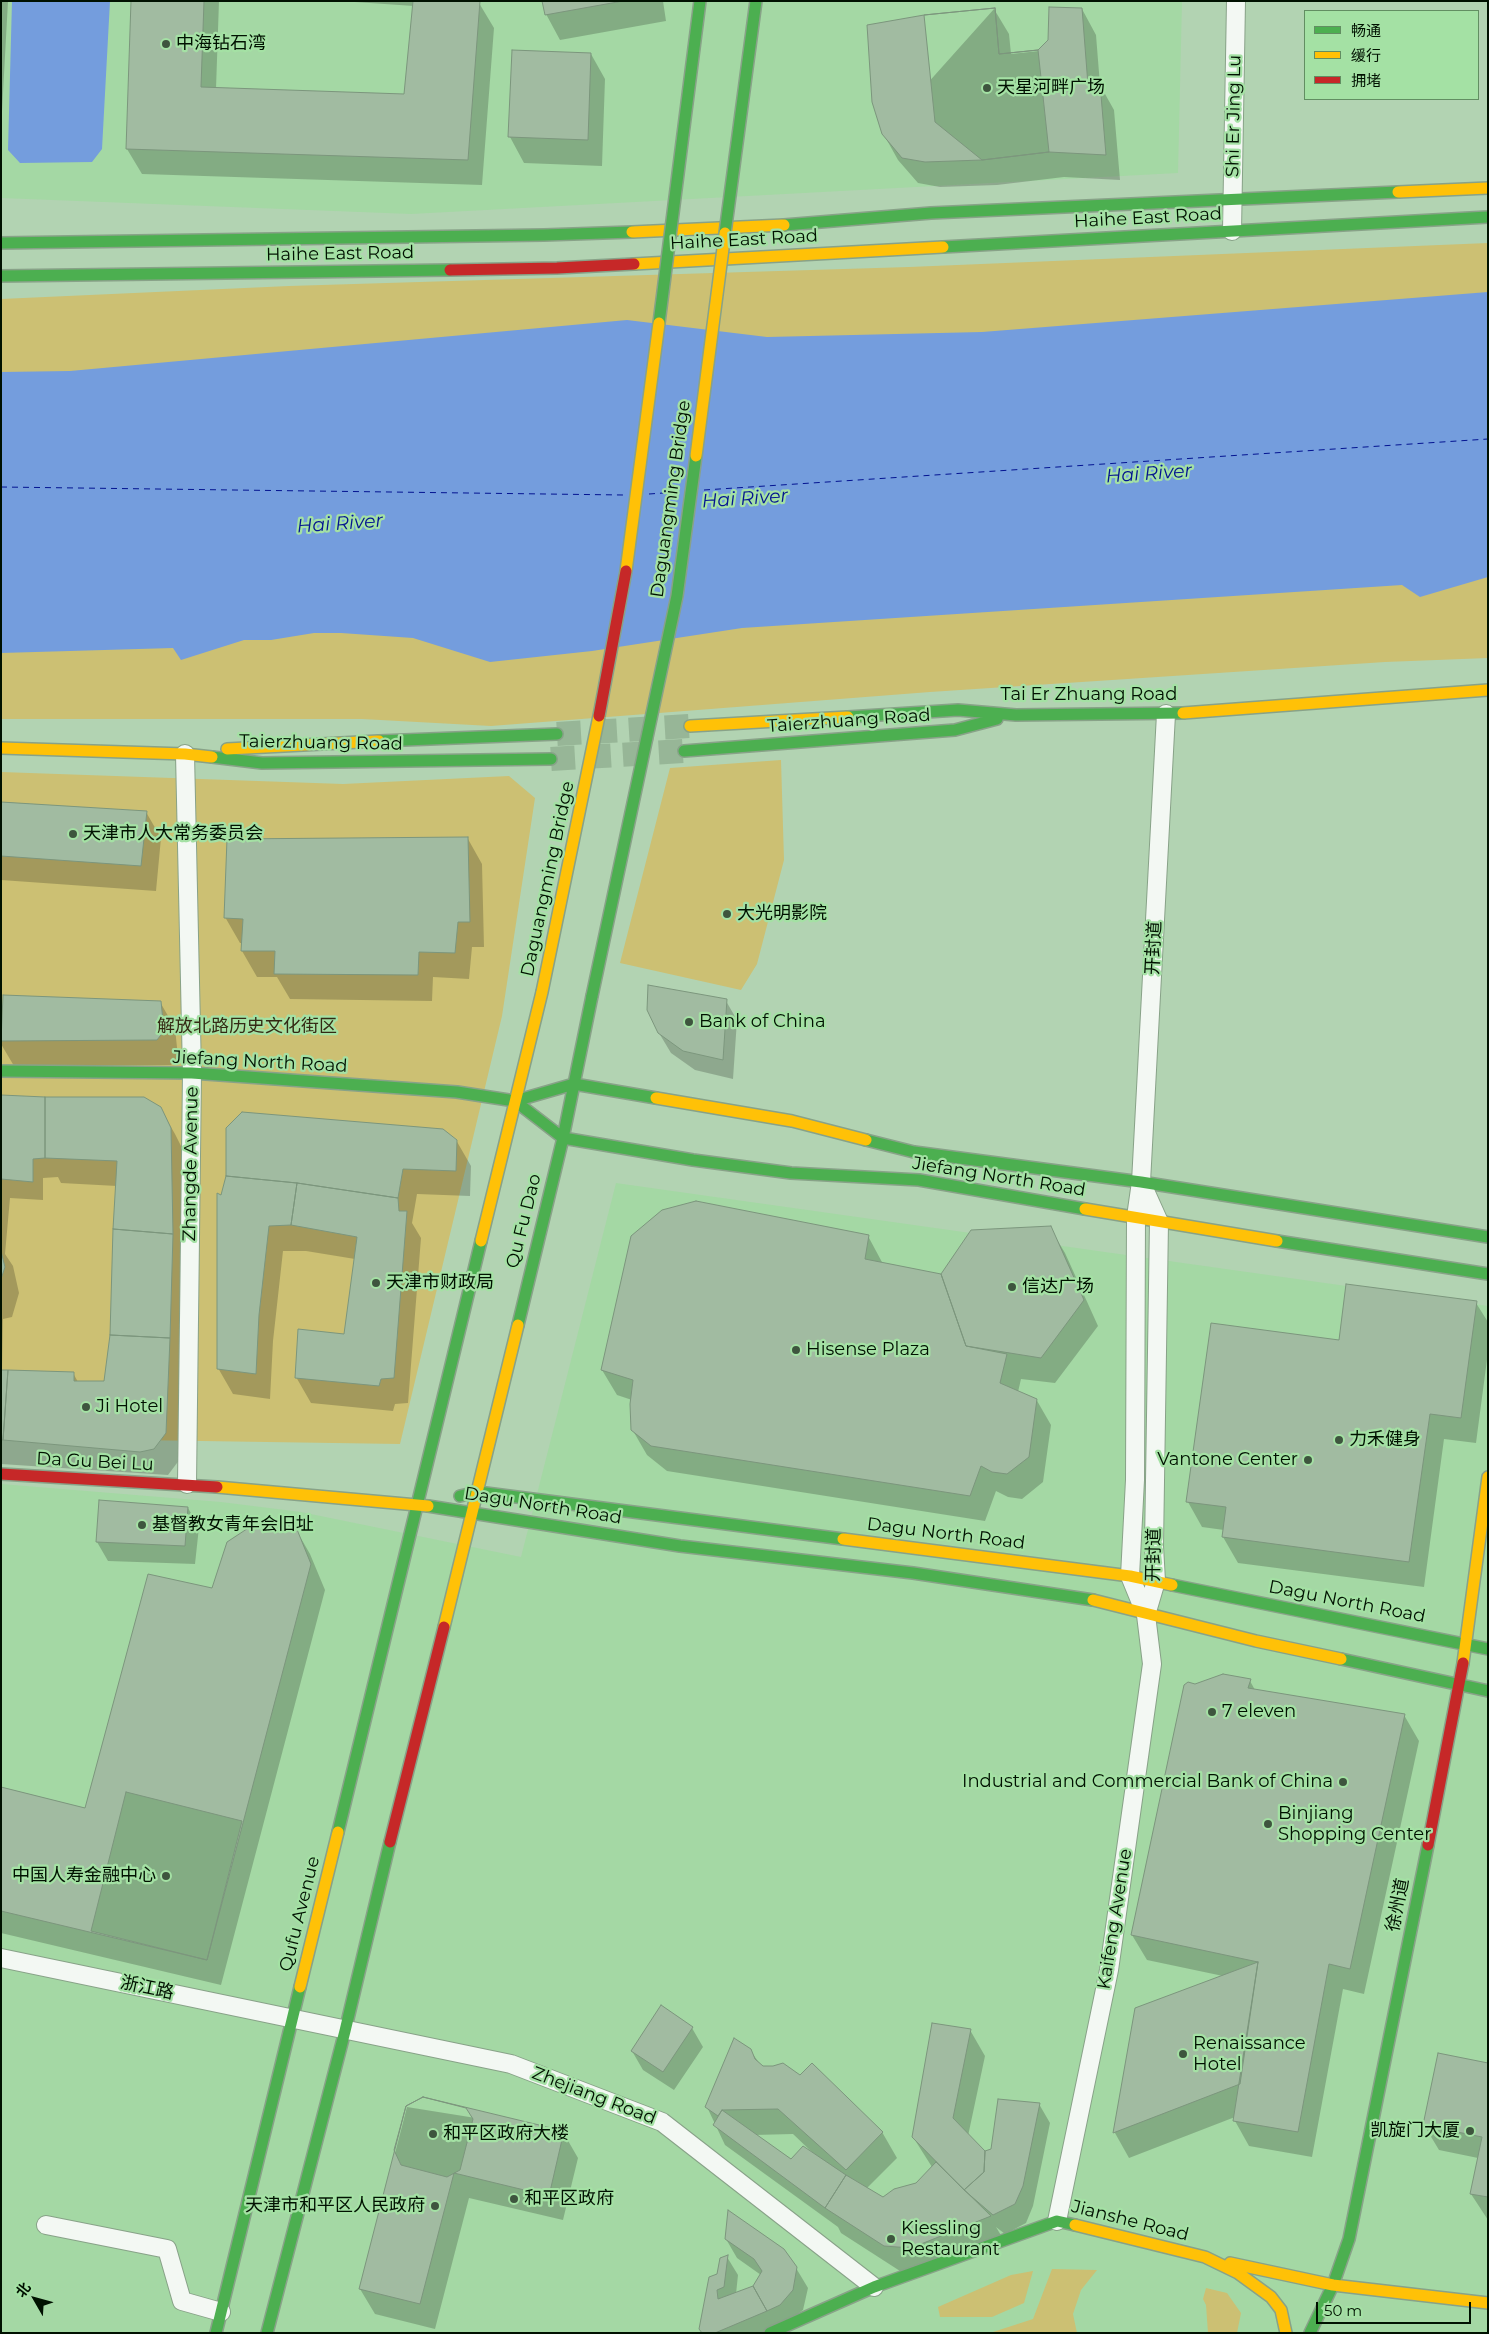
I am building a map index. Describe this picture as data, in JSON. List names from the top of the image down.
{
  "streets": {
    "main road": [
      "Haihe East Road",
      "Daguangming Bridge",
      "Tai Er Zhuang Road",
      "Taierzhuang Road",
      "Jiefang North Road",
      "Qu Fu Dao",
      "Da Gu Bei Lu",
      "Dagu North Road",
      "徐州道",
      "Qufu Avenue",
      "Jianshe Road"
    ],
    "street": [
      "Shi Er Jing Lu",
      "开封道",
      "Zhangde Avenue",
      "Kaifeng Avenue",
      "浙江路",
      "Zhejiang Road"
    ]
  },
  "crossings": [
    ["Shi Er Jing Lu", "Haihe East Road"],
    ["Daguangming Bridge", "Qu Fu Dao"],
    ["Tai Er Zhuang Road", "Taierzhuang Road"],
    ["Tai Er Zhuang Road", "开封道"],
    ["Taierzhuang Road", "Zhangde Avenue"],
    ["开封道", "Jiefang North Road"],
    ["开封道", "Dagu North Road"],
    ["开封道", "Kaifeng Avenue"],
    ["Jiefang North Road", "Zhangde Avenue"],
    ["Jiefang North Road", "Qu Fu Dao"],
    ["Zhangde Avenue", "Da Gu Bei Lu"],
    ["Zhangde Avenue", "Dagu North Road"],
    ["Qu Fu Dao", "Dagu North Road"],
    ["Qu Fu Dao", "Qufu Avenue"],
    ["Da Gu Bei Lu", "Dagu North Road"],
    ["Dagu North Road", "徐州道"],
    ["Dagu North Road", "Qufu Avenue"],
    ["Dagu North Road", "Kaifeng Avenue"],
    ["Qufu Avenue", "浙江路"],
    ["Qufu Avenue", "Zhejiang Road"],
    ["Kaifeng Avenue", "Jianshe Road"],
    ["浙江路", "Zhejiang Road"],
    ["Zhejiang Road", "Jianshe Road"]
  ],
  "water": ["Hai River"],
  "parks": ["解放北路历史文化街区"],
  "places": [
    "中海钻石湾",
    "天星河畔广场",
    "天津市人大常务委员会",
    "大光明影院",
    "Bank of China",
    "天津市财政局",
    "信达广场",
    "Hisense Plaza",
    "Ji Hotel",
    "力禾健身",
    "Vantone Center",
    "基督教女青年会旧址",
    "7 eleven",
    "Industrial and Commercial Bank of China",
    "Binjiang Shopping Center",
    "中国人寿金融中心",
    "Renaissance Hotel",
    "凯旋门大厦",
    "和平区政府大楼",
    "和平区政府",
    "天津市和平区人民政府",
    "Kiessling Restaurant"
  ],
  "legend": ["畅通", "缓行", "拥堵"],
  "scale_bar": "50 m",
  "north": "top left"
}
